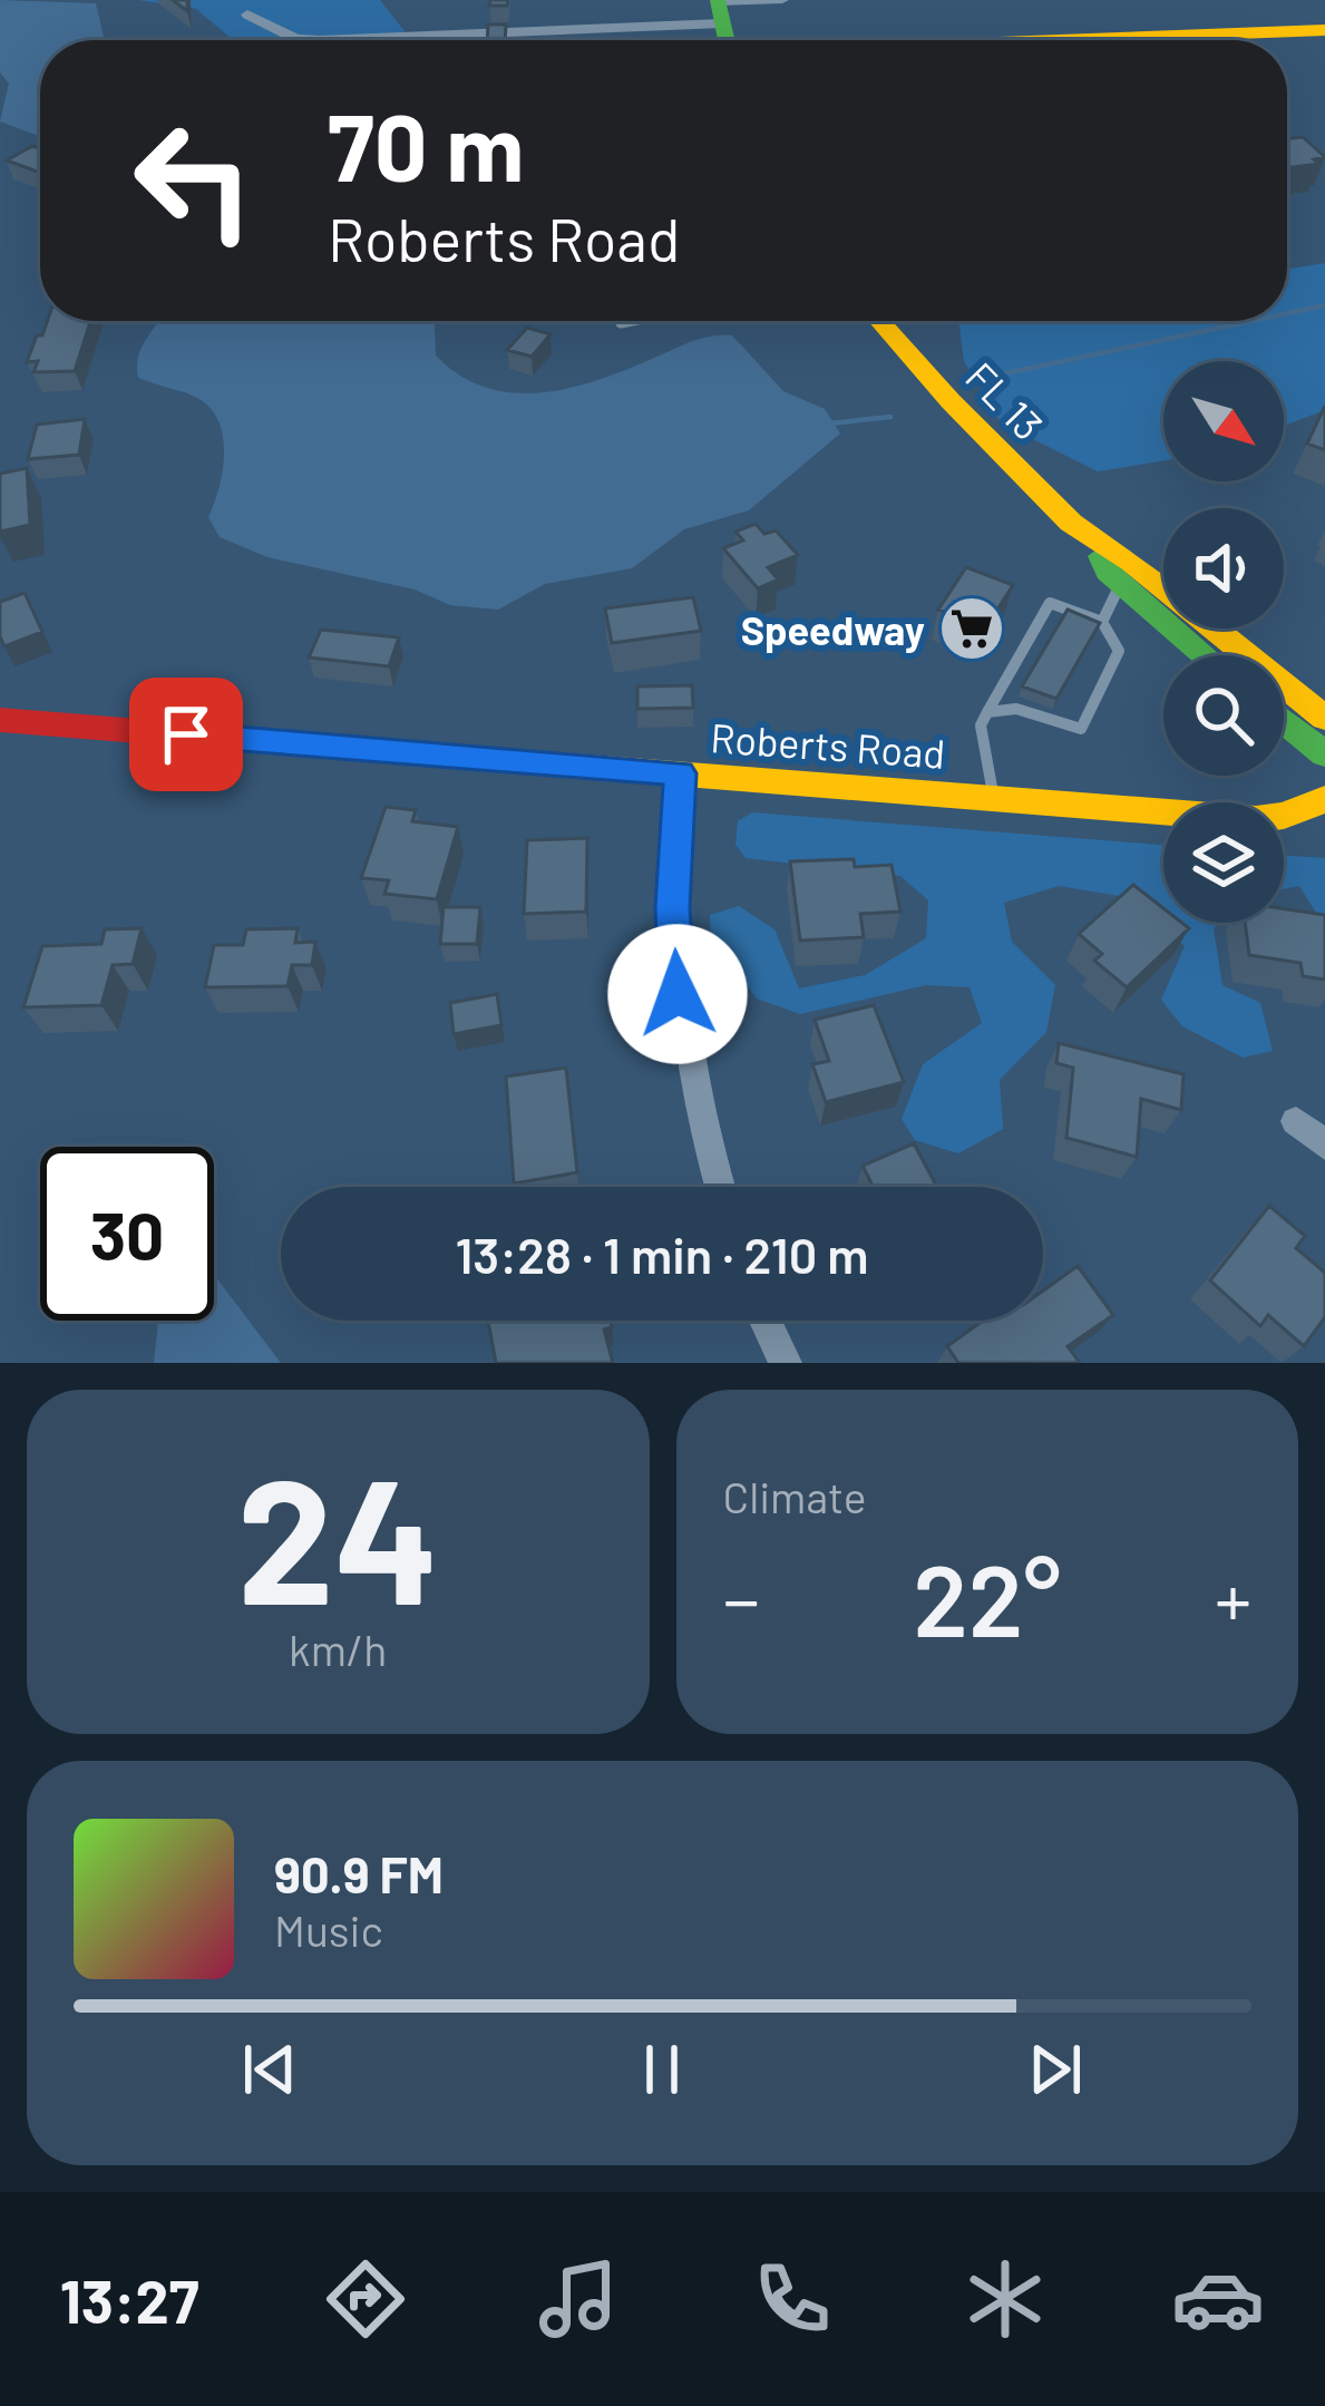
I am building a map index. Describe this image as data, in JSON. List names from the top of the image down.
{
  "streets": {
    "main road": ["FL 13", "Roberts Road"]
  },
  "places": {
    "supermarket": ["Speedway"]
  },
  "north": "bottom right",
  "page": {
    "turn": ["70 m", "Roberts Road"],
    "limit": "30",
    "trip": "13:28 · 1 min · 210 m",
    "tile": [
      ["24", "km/h"],
      "Climate"
    ],
    "heat": ["−", "22°", "+"],
    "song": ["90.9 FM", "Music"],
    "tabs": "13:27"
  }
}
